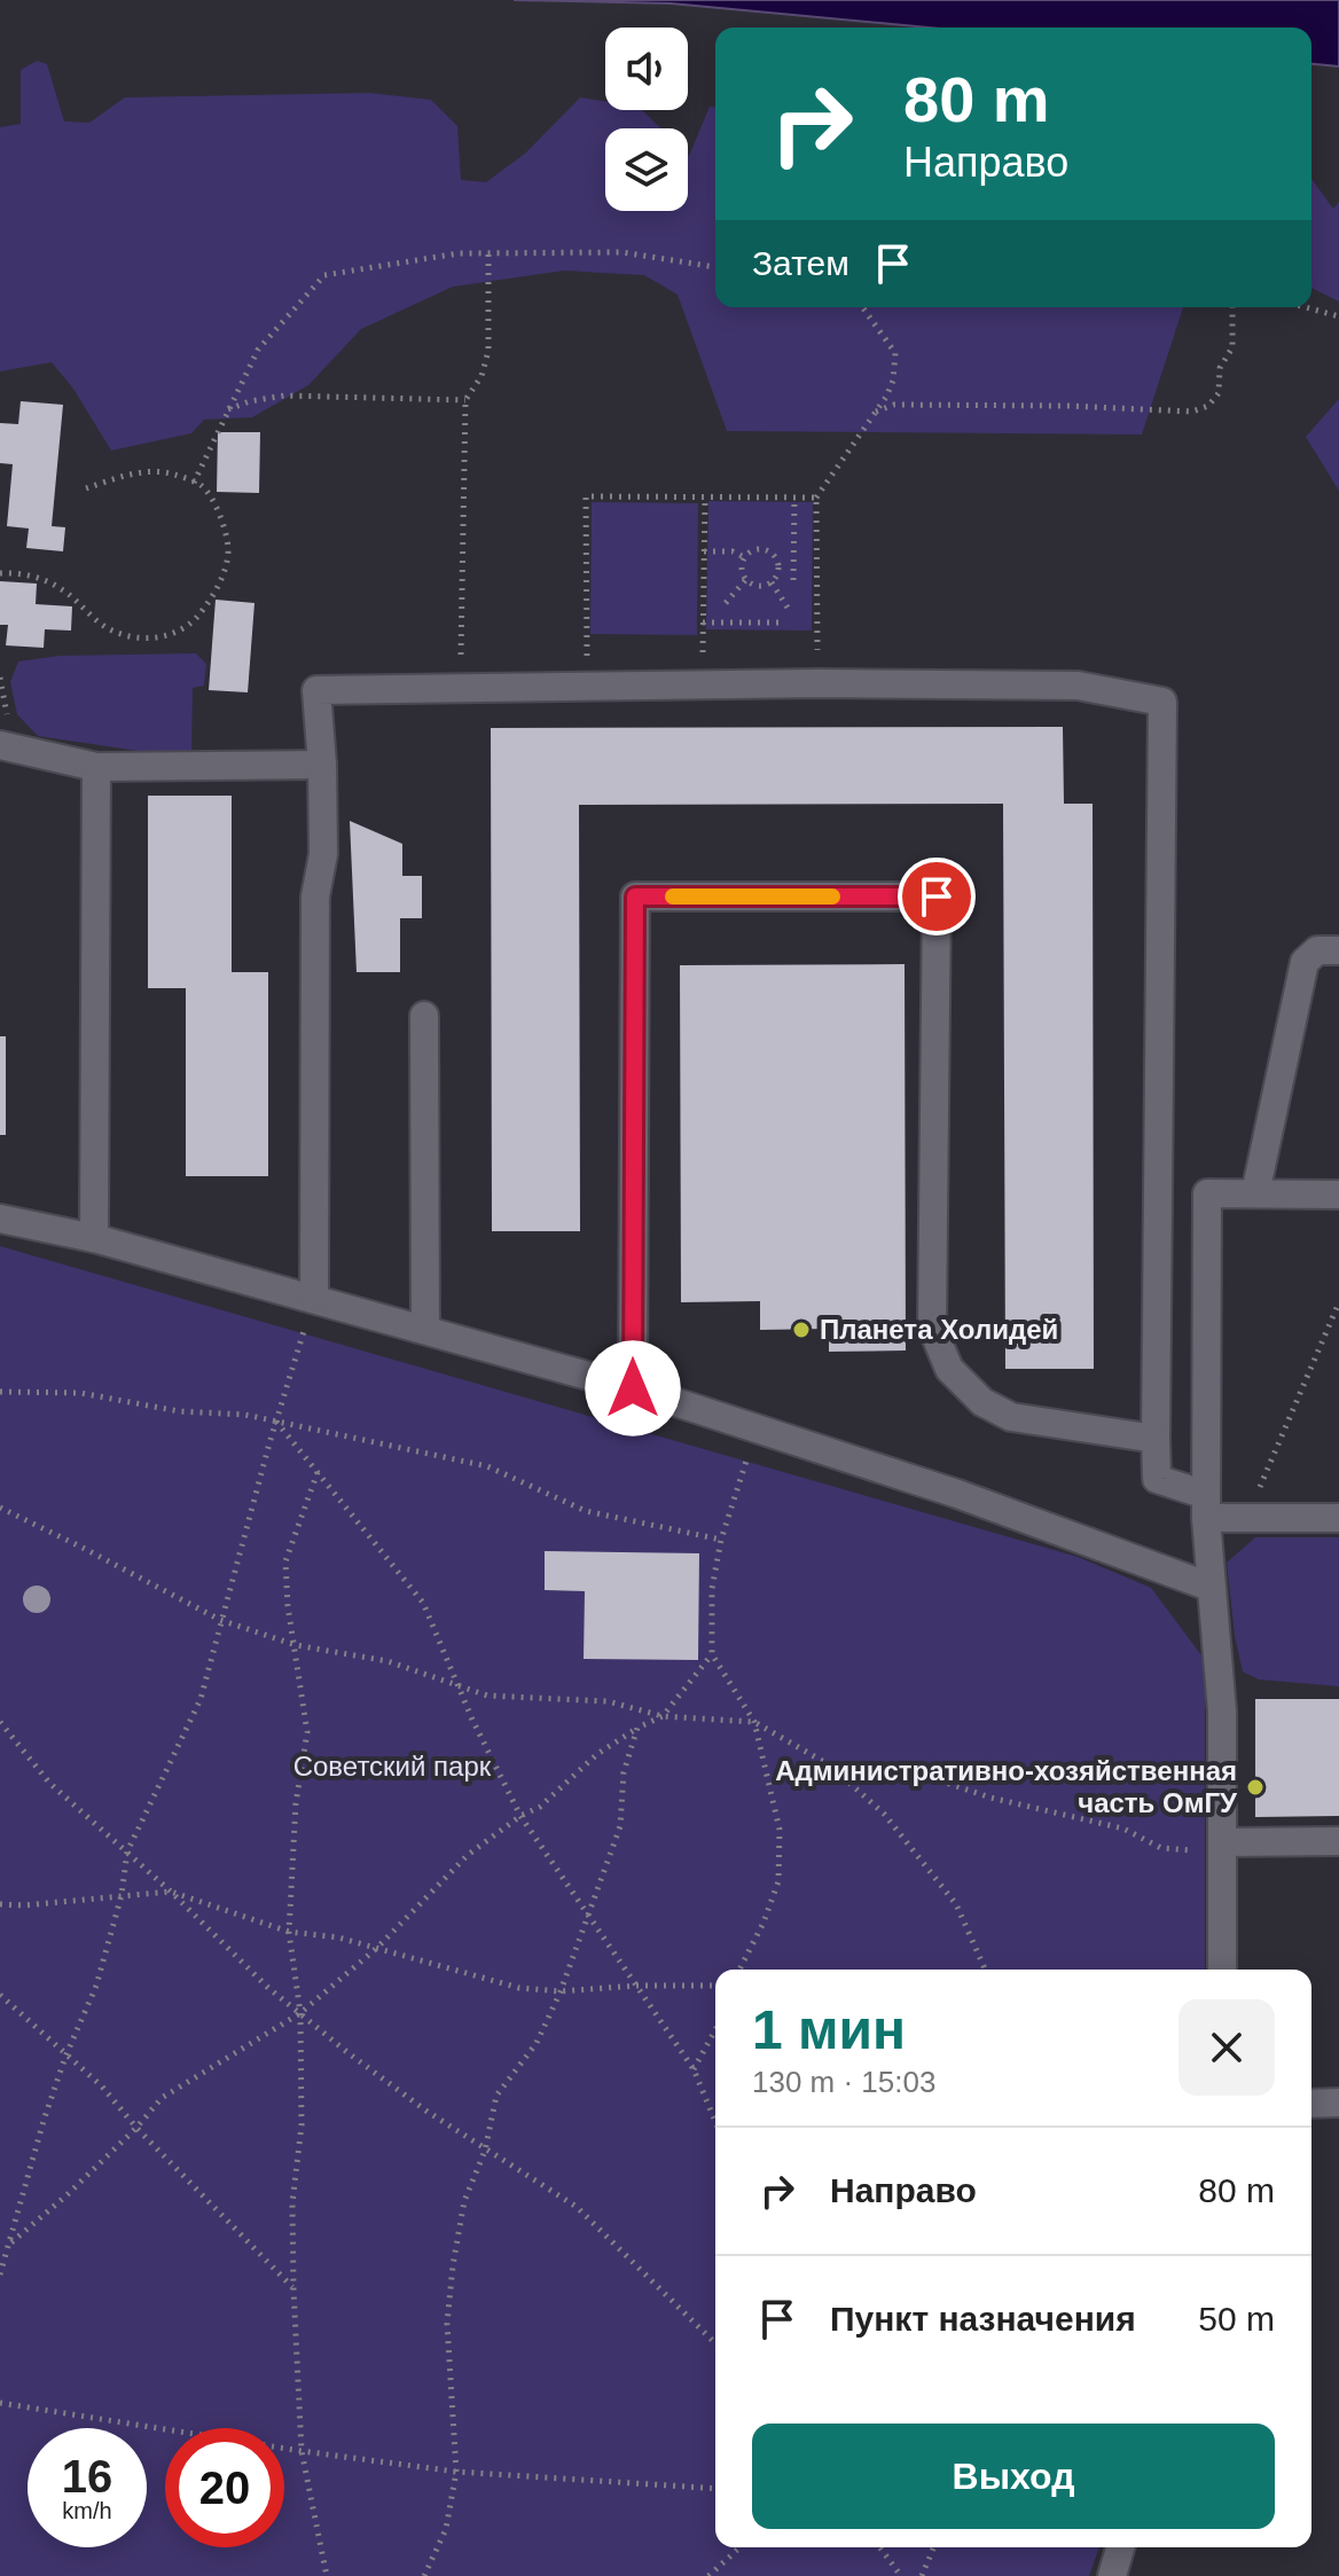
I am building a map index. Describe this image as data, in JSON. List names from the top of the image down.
{
  "parks": ["Советский парк"],
  "places": ["Планета Холидей", "Административно-хозяйственная часть ОмГУ"],
  "page": {
    "turn": ["80 m", "Направо"],
    "then": "Затем",
    "heading": ["1 мин", "130 m · 15:03"],
    "list": [
      {
        "name": "Направо",
        "value": "80 m"
      },
      {
        "name": "Пункт назначения",
        "value": "50 m"
      }
    ],
    "buttons": "Выход",
    "speed": "16 km/h",
    "limit": "20"
  }
}
